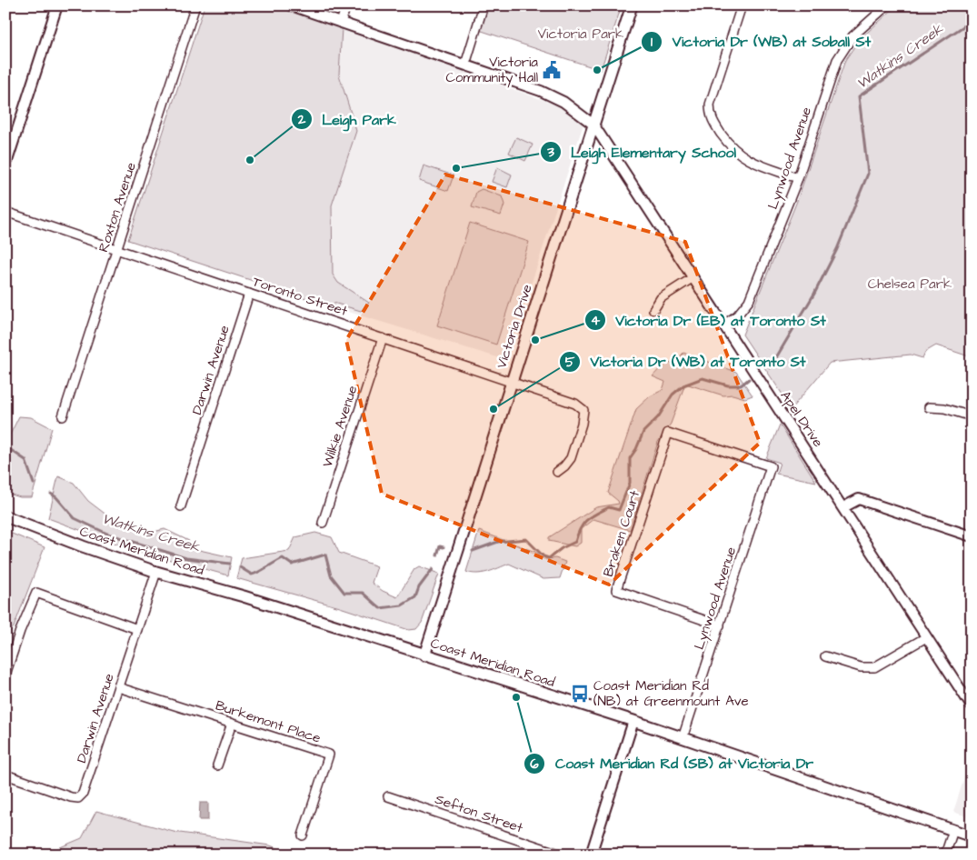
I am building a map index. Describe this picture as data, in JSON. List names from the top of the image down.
{
  "streets": {
    "main road": ["Victoria Drive", "Coast Meridian Road"],
    "street": [
      "Lynwood Avenue",
      "Roxton Avenue",
      "Toronto Street",
      "Darwin Avenue",
      "Apel Drive",
      "Wilkie Avenue",
      "Braken Court",
      "Burkemont Place",
      "Sefton Street"
    ]
  },
  "crossings": [
    ["Lynwood Avenue", "Apel Drive"],
    ["Lynwood Avenue", "Braken Court"],
    ["Lynwood Avenue", "Coast Meridian Road"],
    ["Roxton Avenue", "Toronto Street"],
    ["Toronto Street", "Victoria Drive"],
    ["Toronto Street", "Darwin Avenue"],
    ["Toronto Street", "Wilkie Avenue"],
    ["Victoria Drive", "Apel Drive"],
    ["Victoria Drive", "Coast Meridian Road"],
    ["Darwin Avenue", "Coast Meridian Road"],
    ["Darwin Avenue", "Burkemont Place"]
  ],
  "water": ["Watkins Creek"],
  "parks": ["Victoria Park", "Chelsea Park"],
  "places": {
    "public building": ["Victoria Community Hall"],
    "other": [
      "Victoria Dr (WB) at Soball St",
      "Leigh Park",
      "Leigh Elementary School",
      "Victoria Dr (EB) at Toronto St",
      "Victoria Dr (WB) at Toronto St",
      "Coast Meridian Rd (SB) at Victoria Dr"
    ],
    "bus stop": ["Coast Meridian Rd (NB) at Greenmount Ave"]
  }
}
